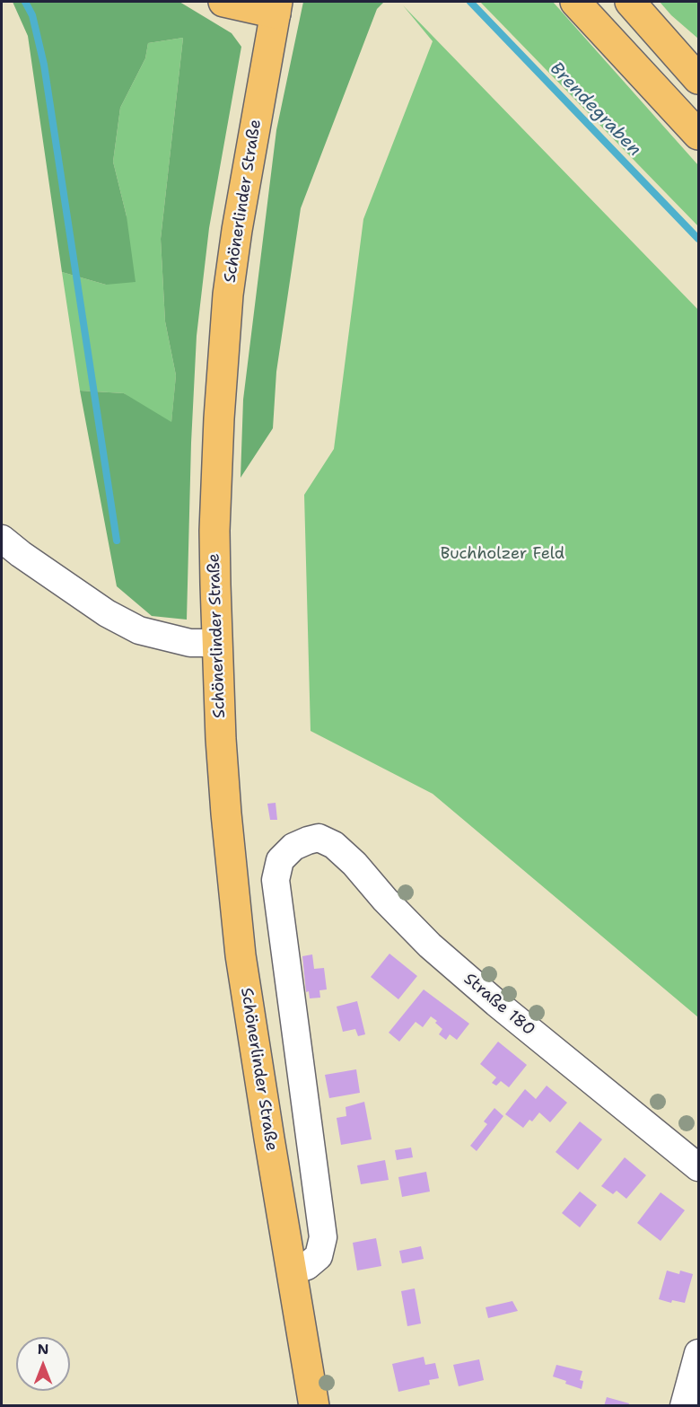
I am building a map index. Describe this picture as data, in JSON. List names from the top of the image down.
{
  "streets": {
    "main road": ["Schönerlinder Straße"],
    "street": ["Straße 180"]
  },
  "crossings": [
    ["Schönerlinder Straße", "Straße 180"]
  ],
  "water": ["Brendegraben"],
  "parks": ["Buchholzer Feld"],
  "north": "top"
}
